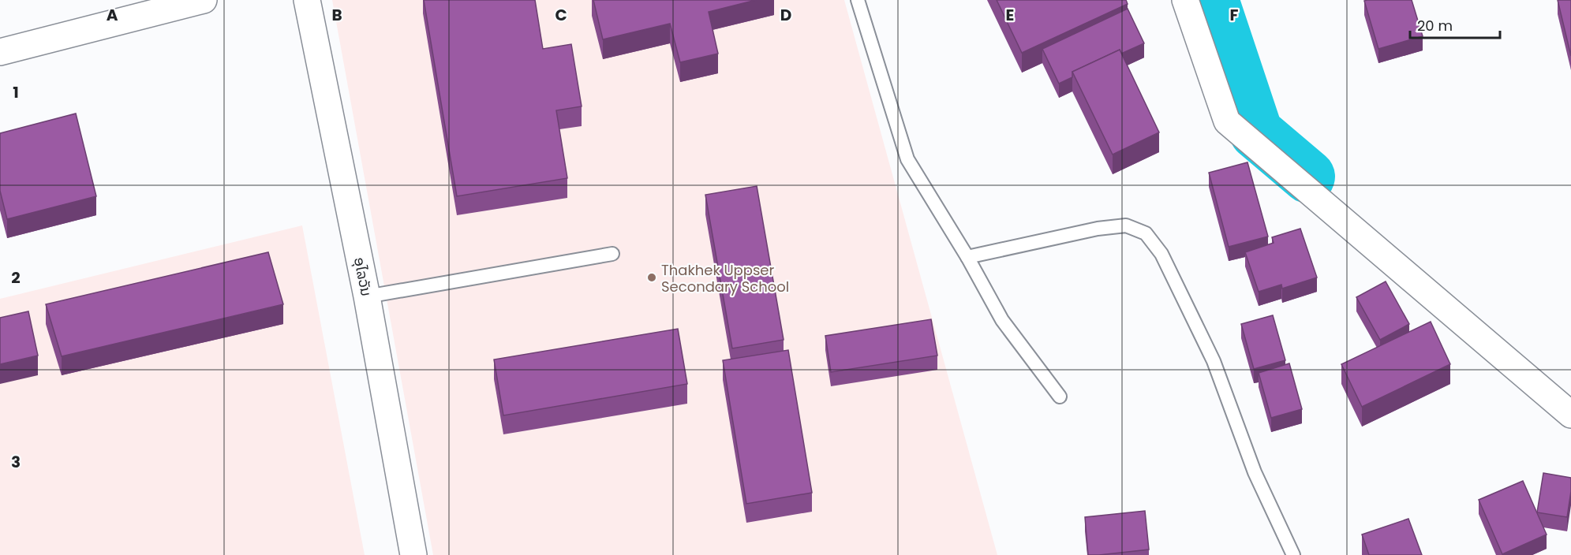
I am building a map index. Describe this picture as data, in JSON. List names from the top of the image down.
{
  "streets": {
    "street": ["ອຸໄລວັນ"]
  },
  "places": ["Thakhek Uppser Secondary School"],
  "scale_bar": "20 m",
  "grid": {
    "columns": [
      "A",
      "B",
      "C",
      "D",
      "E",
      "F"
    ],
    "rows": ["1", "2", "3"]
  }
}
